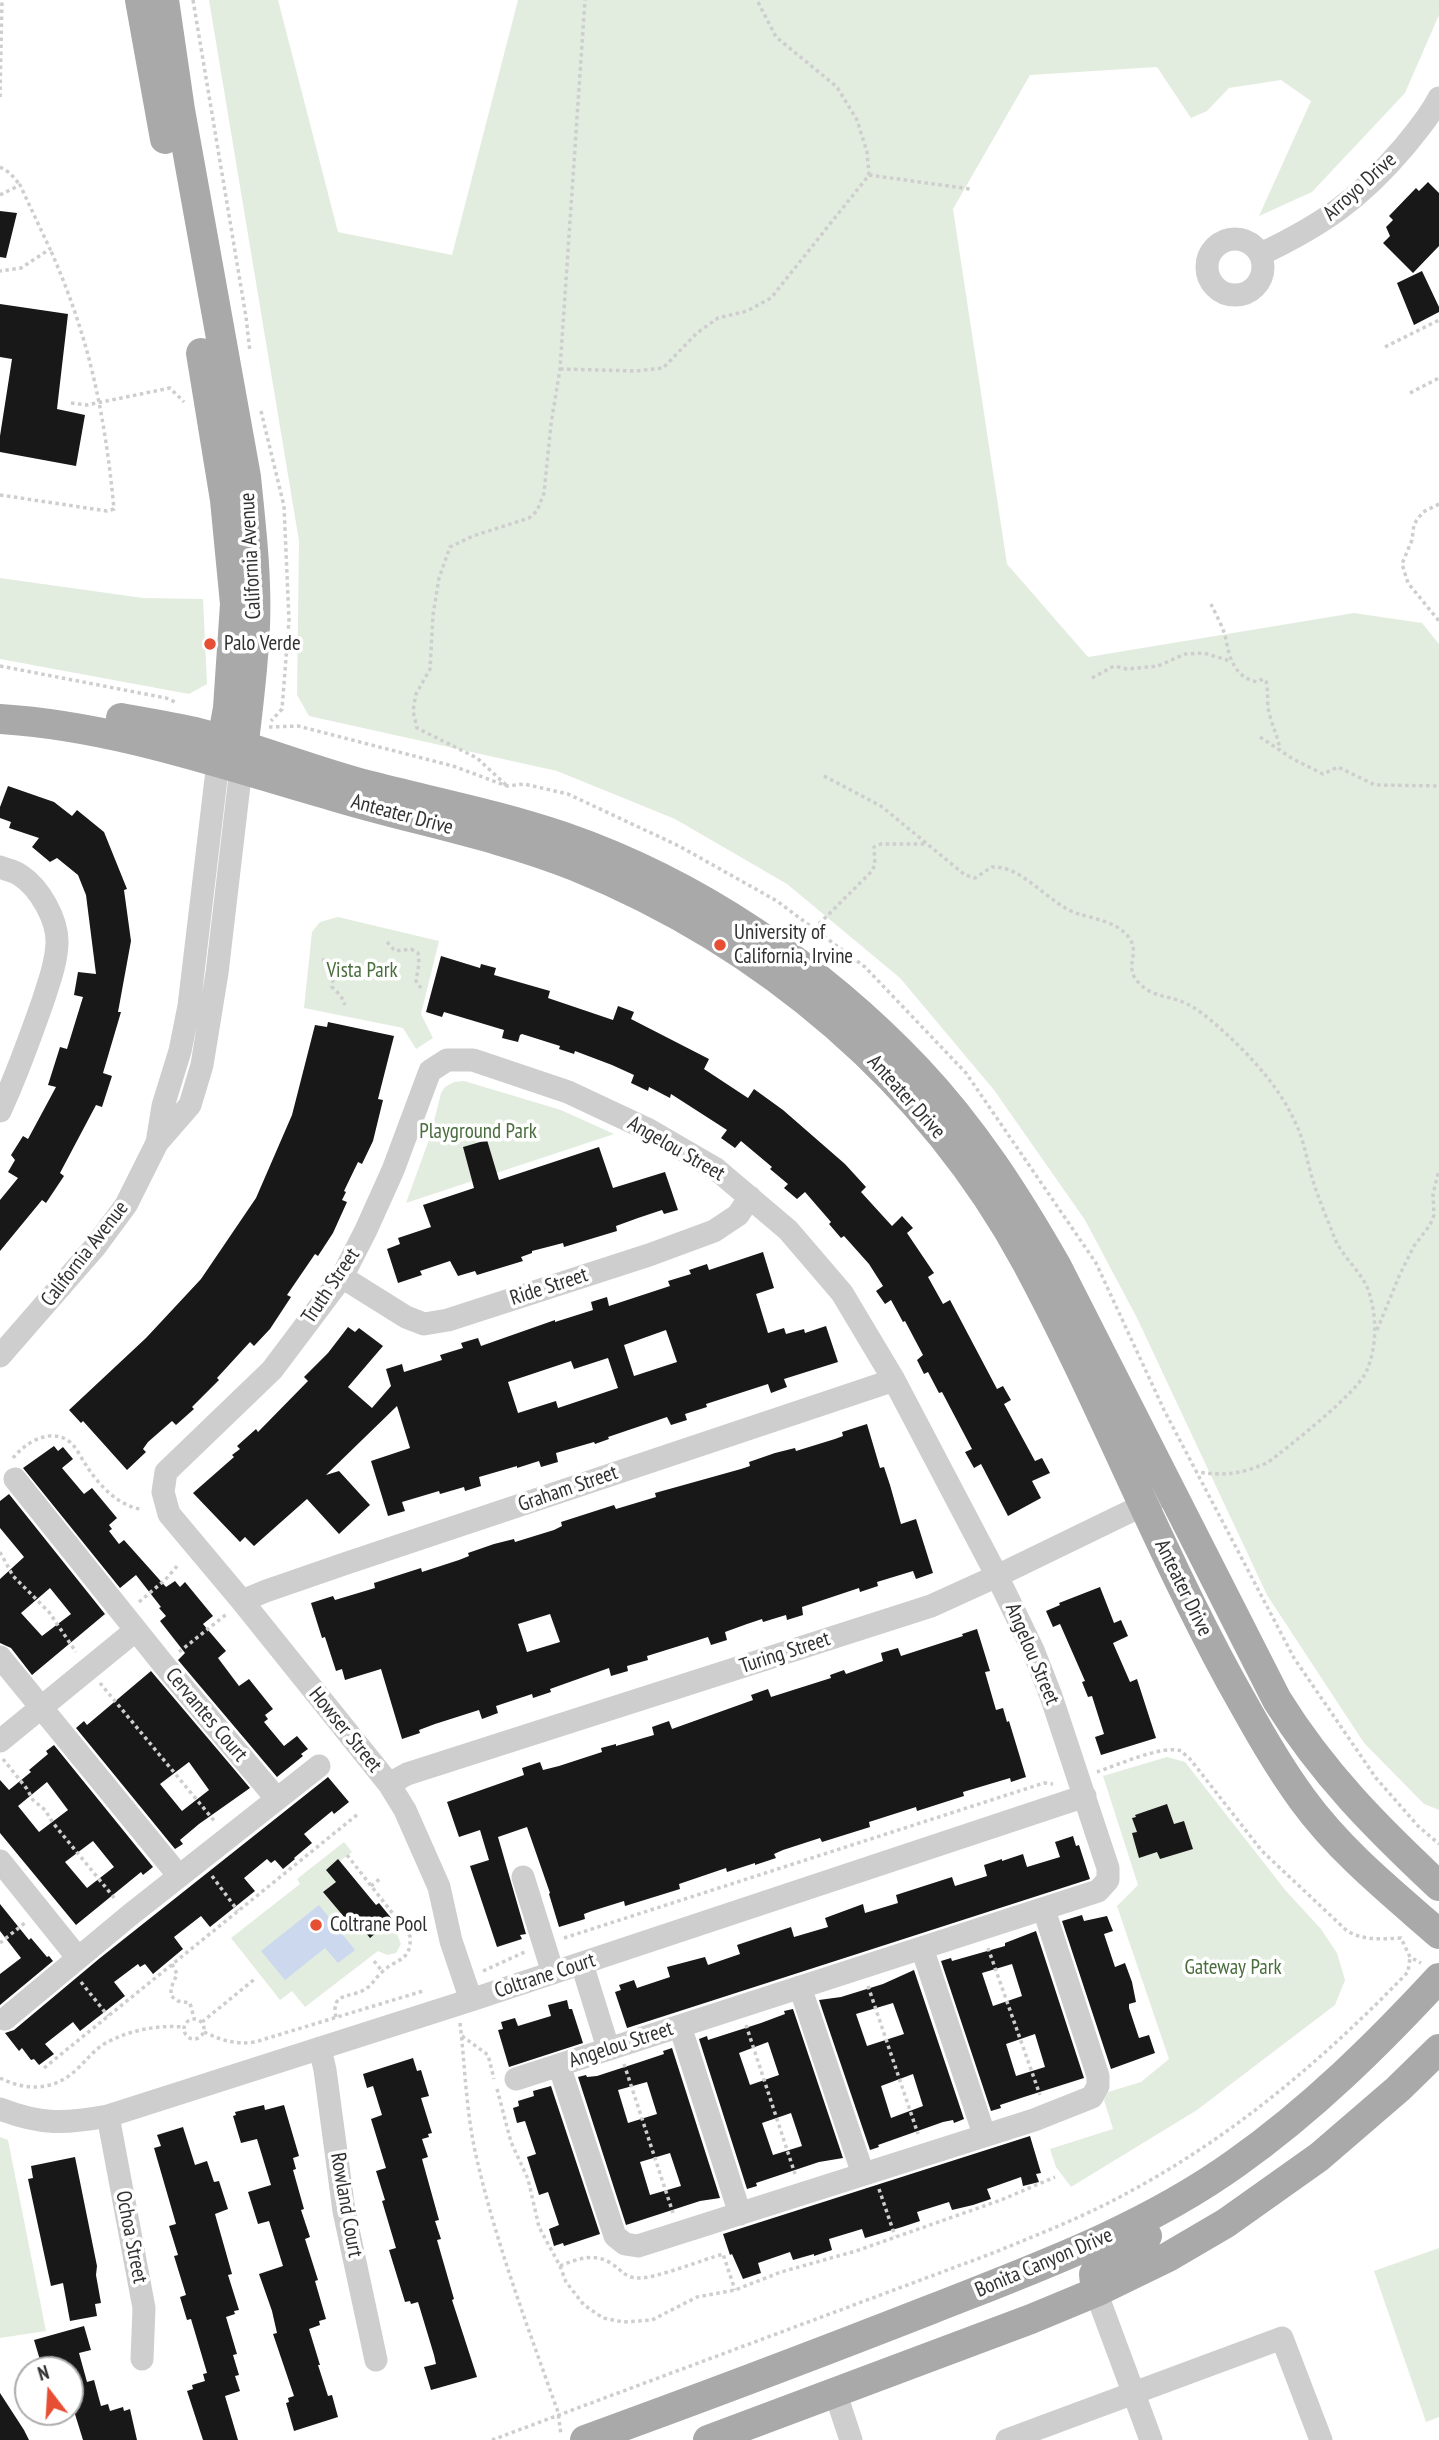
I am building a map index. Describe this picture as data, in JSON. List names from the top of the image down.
{
  "streets": {
    "main road": ["California Avenue", "Anteater Drive", "Bonita Canyon Drive"],
    "street": [
      "Arroyo Drive",
      "Angelou Street",
      "Truth Street",
      "Ride Street",
      "Graham Street",
      "Turing Street",
      "Cervantes Court",
      "Howser Street",
      "Coltrane Court",
      "Rowland Court",
      "Ochoa Street"
    ]
  },
  "crossings": [
    ["California Avenue", "Anteater Drive"],
    ["Anteater Drive", "Turing Street"],
    ["Angelou Street", "Truth Street"],
    ["Angelou Street", "Ride Street"],
    ["Angelou Street", "Graham Street"],
    ["Angelou Street", "Turing Street"],
    ["Angelou Street", "Coltrane Court"],
    ["Truth Street", "Ride Street"],
    ["Truth Street", "Howser Street"],
    ["Graham Street", "Howser Street"],
    ["Turing Street", "Howser Street"],
    ["Howser Street", "Coltrane Court"],
    ["Coltrane Court", "Rowland Court"],
    ["Coltrane Court", "Ochoa Street"]
  ],
  "parks": ["Vista Park", "Playground Park", "Gateway Park"],
  "places": ["Palo Verde", "University of California, Irvine", "Coltrane Pool"],
  "north": "top"
}
